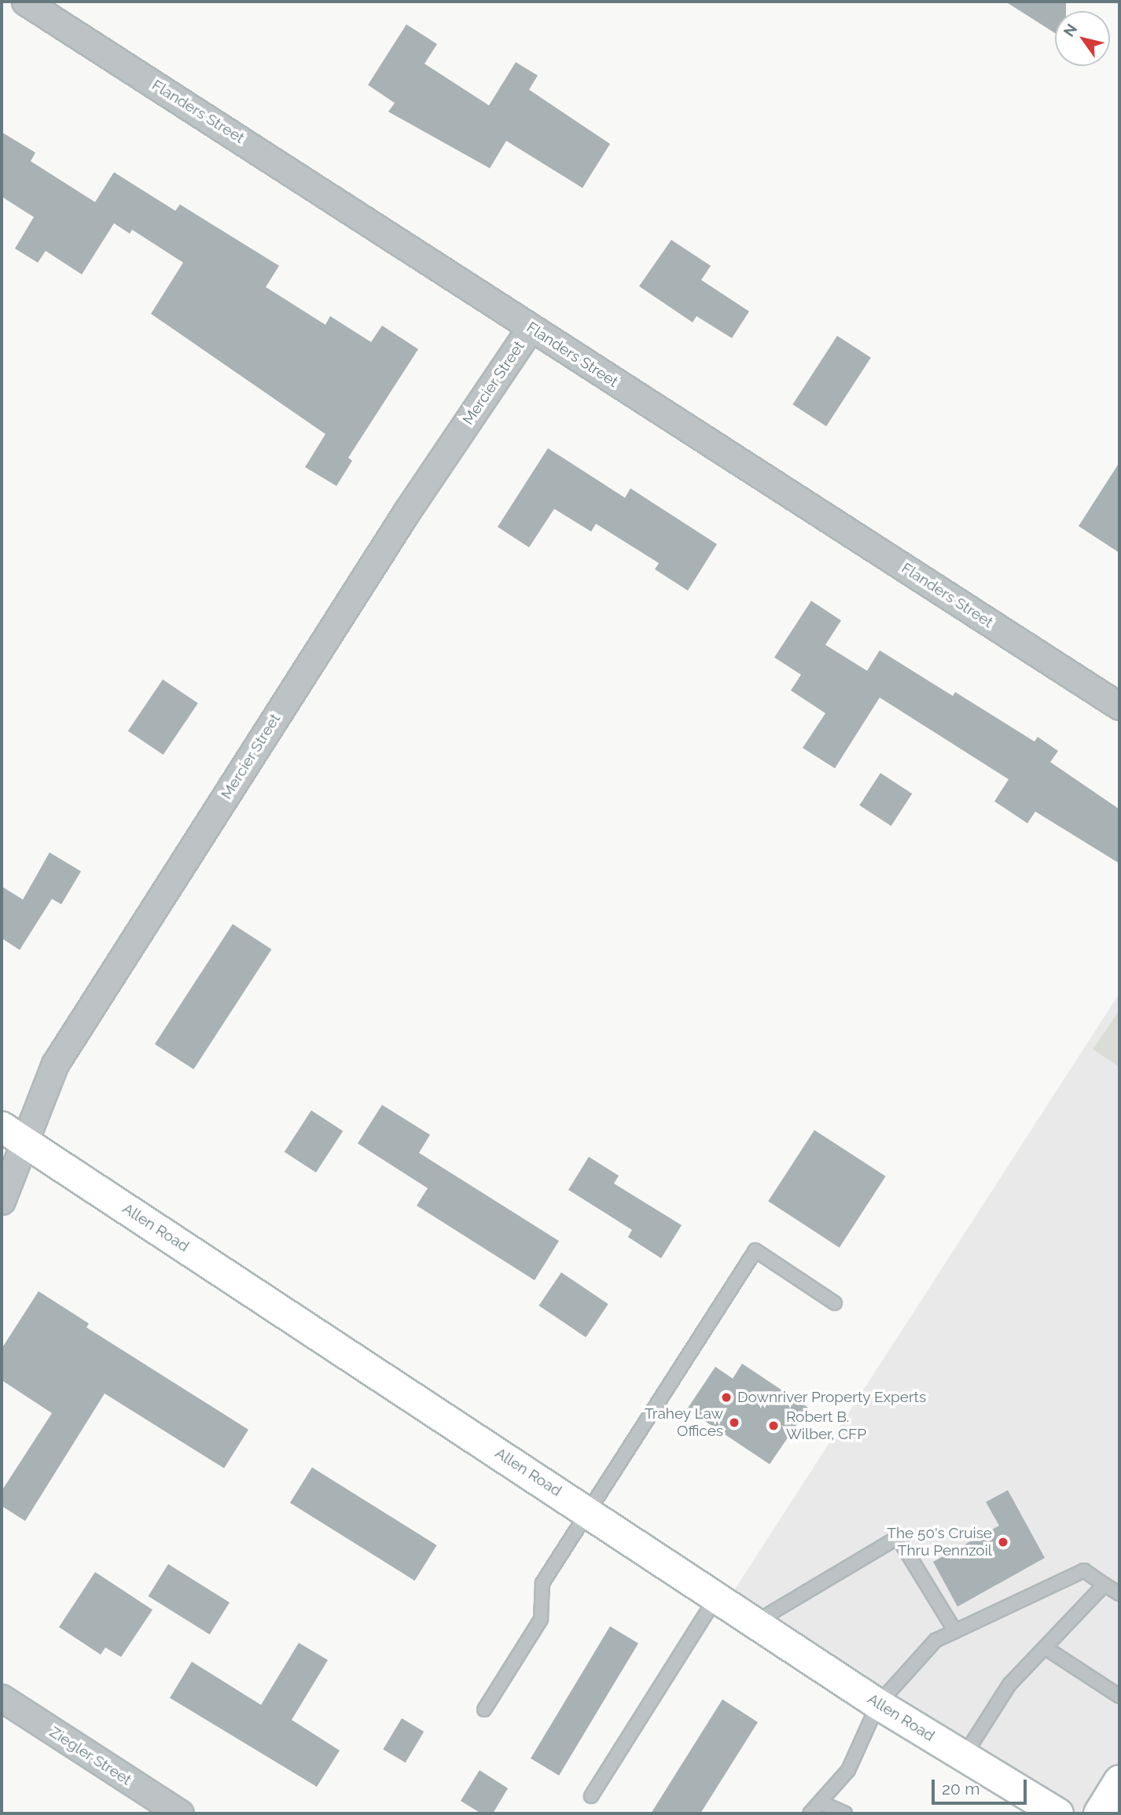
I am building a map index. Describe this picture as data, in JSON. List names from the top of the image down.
{
  "streets": {
    "main road": ["Allen Road"],
    "street": ["Flanders Street", "Mercier Street", "Ziegler Street"]
  },
  "crossings": [
    ["Flanders Street", "Mercier Street"],
    ["Mercier Street", "Allen Road"]
  ],
  "places": [
    "Downriver Property Experts",
    "Trahey Law Offices",
    "Robert B. Wilber, CFP",
    "The 50's Cruise Thru Pennzoil"
  ],
  "scale_bar": "20 m",
  "north": "top left"
}
